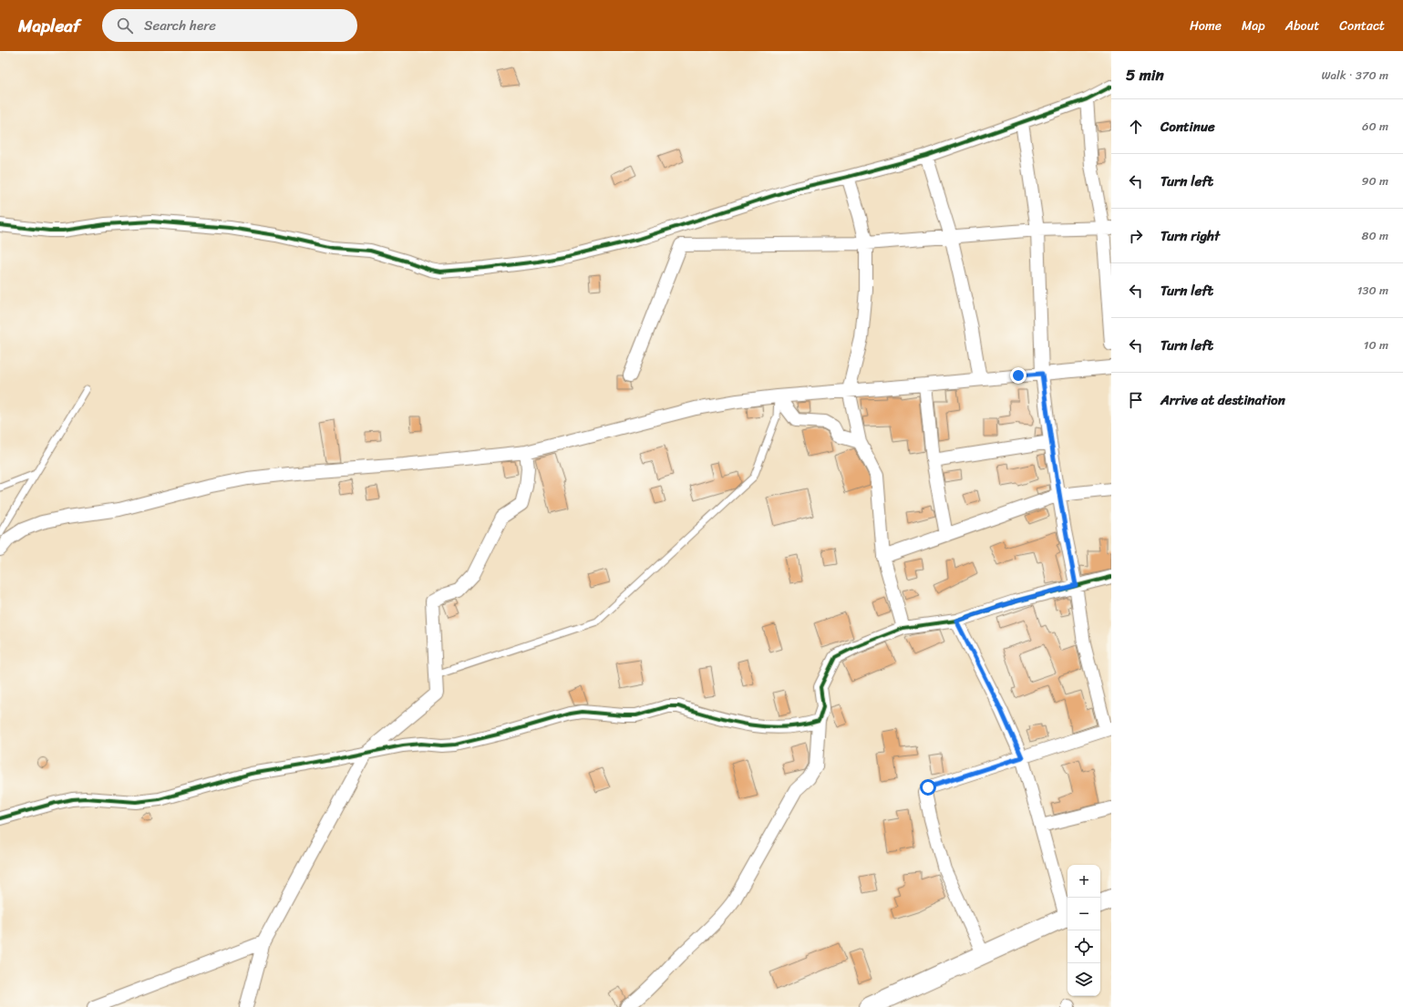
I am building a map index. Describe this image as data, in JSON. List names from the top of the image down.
{
  "page": {
    "header": "Mapleaf",
    "search": "Search here",
    "nav": [
      "Home",
      "Map",
      "About",
      "Contact"
    ],
    "heading": ["5 min", "Walk · 370 m"],
    "list": [
      ["Continue", "60 m"],
      ["Turn left", "90 m"],
      ["Turn right", "80 m"],
      ["Turn left", "130 m"],
      ["Turn left", "10 m"],
      "Arrive at destination"
    ],
    "map_buttons": ["+", "−"]
  }
}
